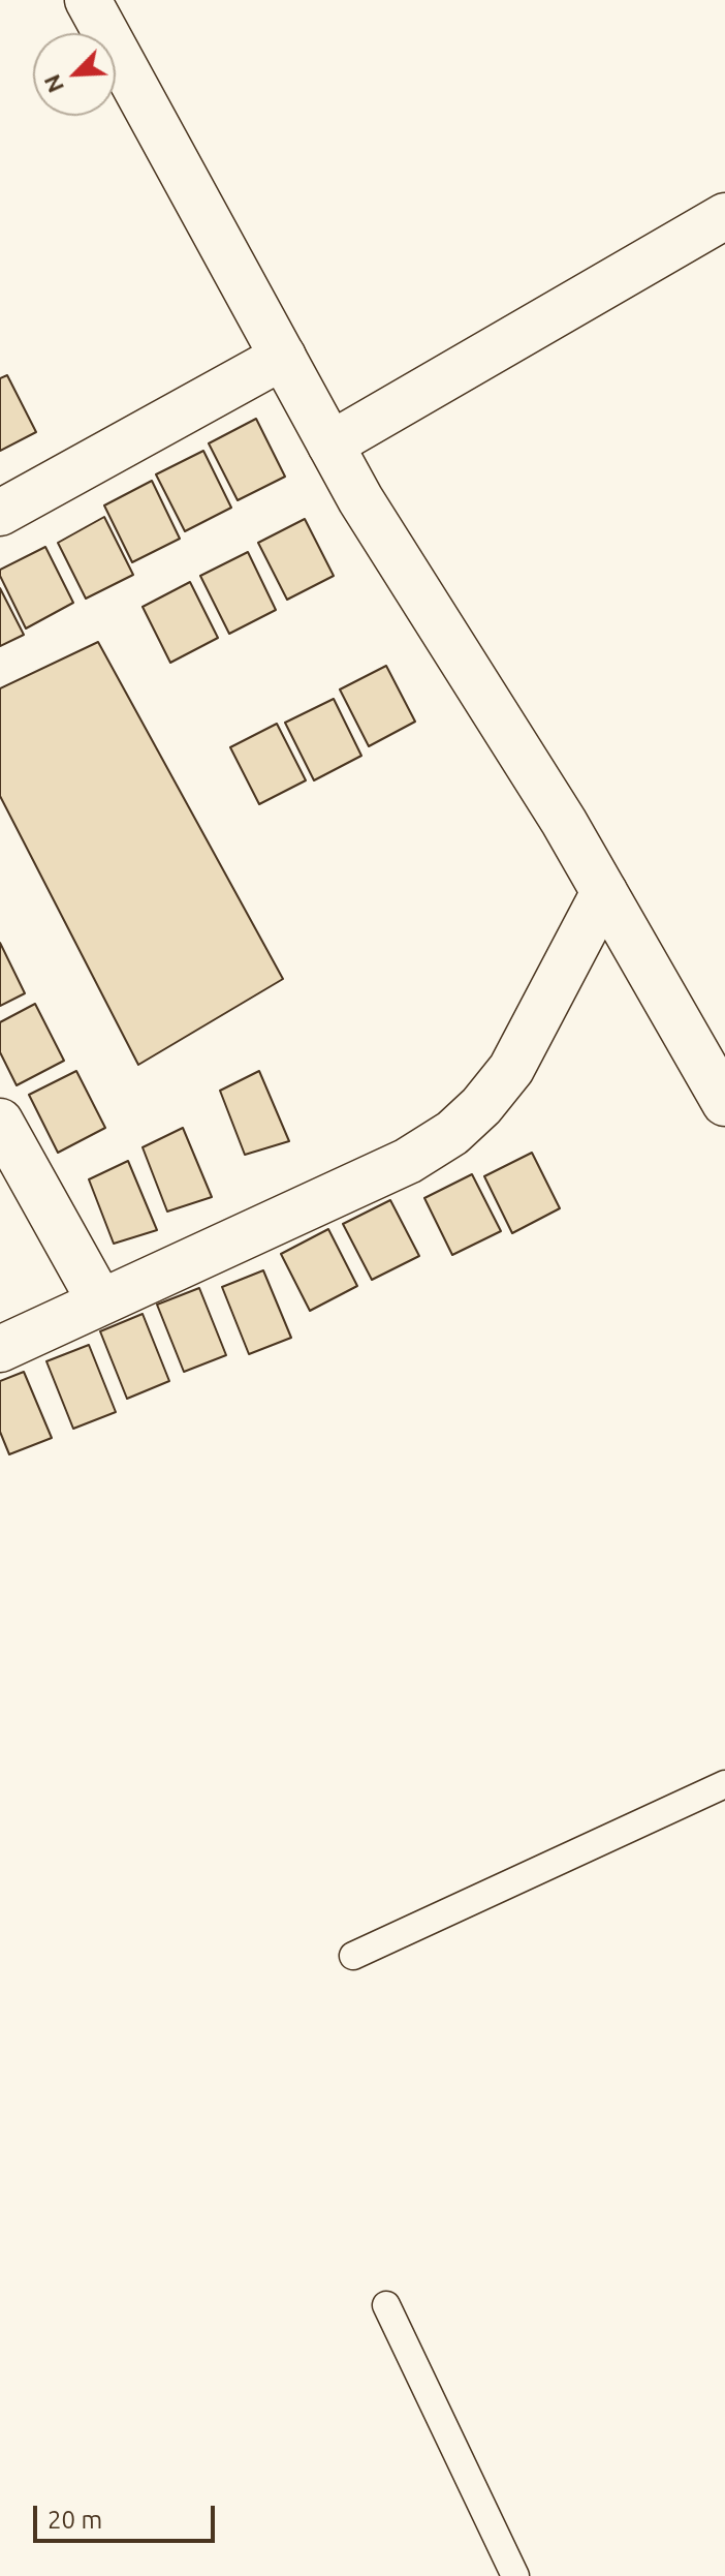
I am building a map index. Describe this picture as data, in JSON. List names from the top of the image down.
{
  "scale_bar": "20 m",
  "north": "bottom left"
}
